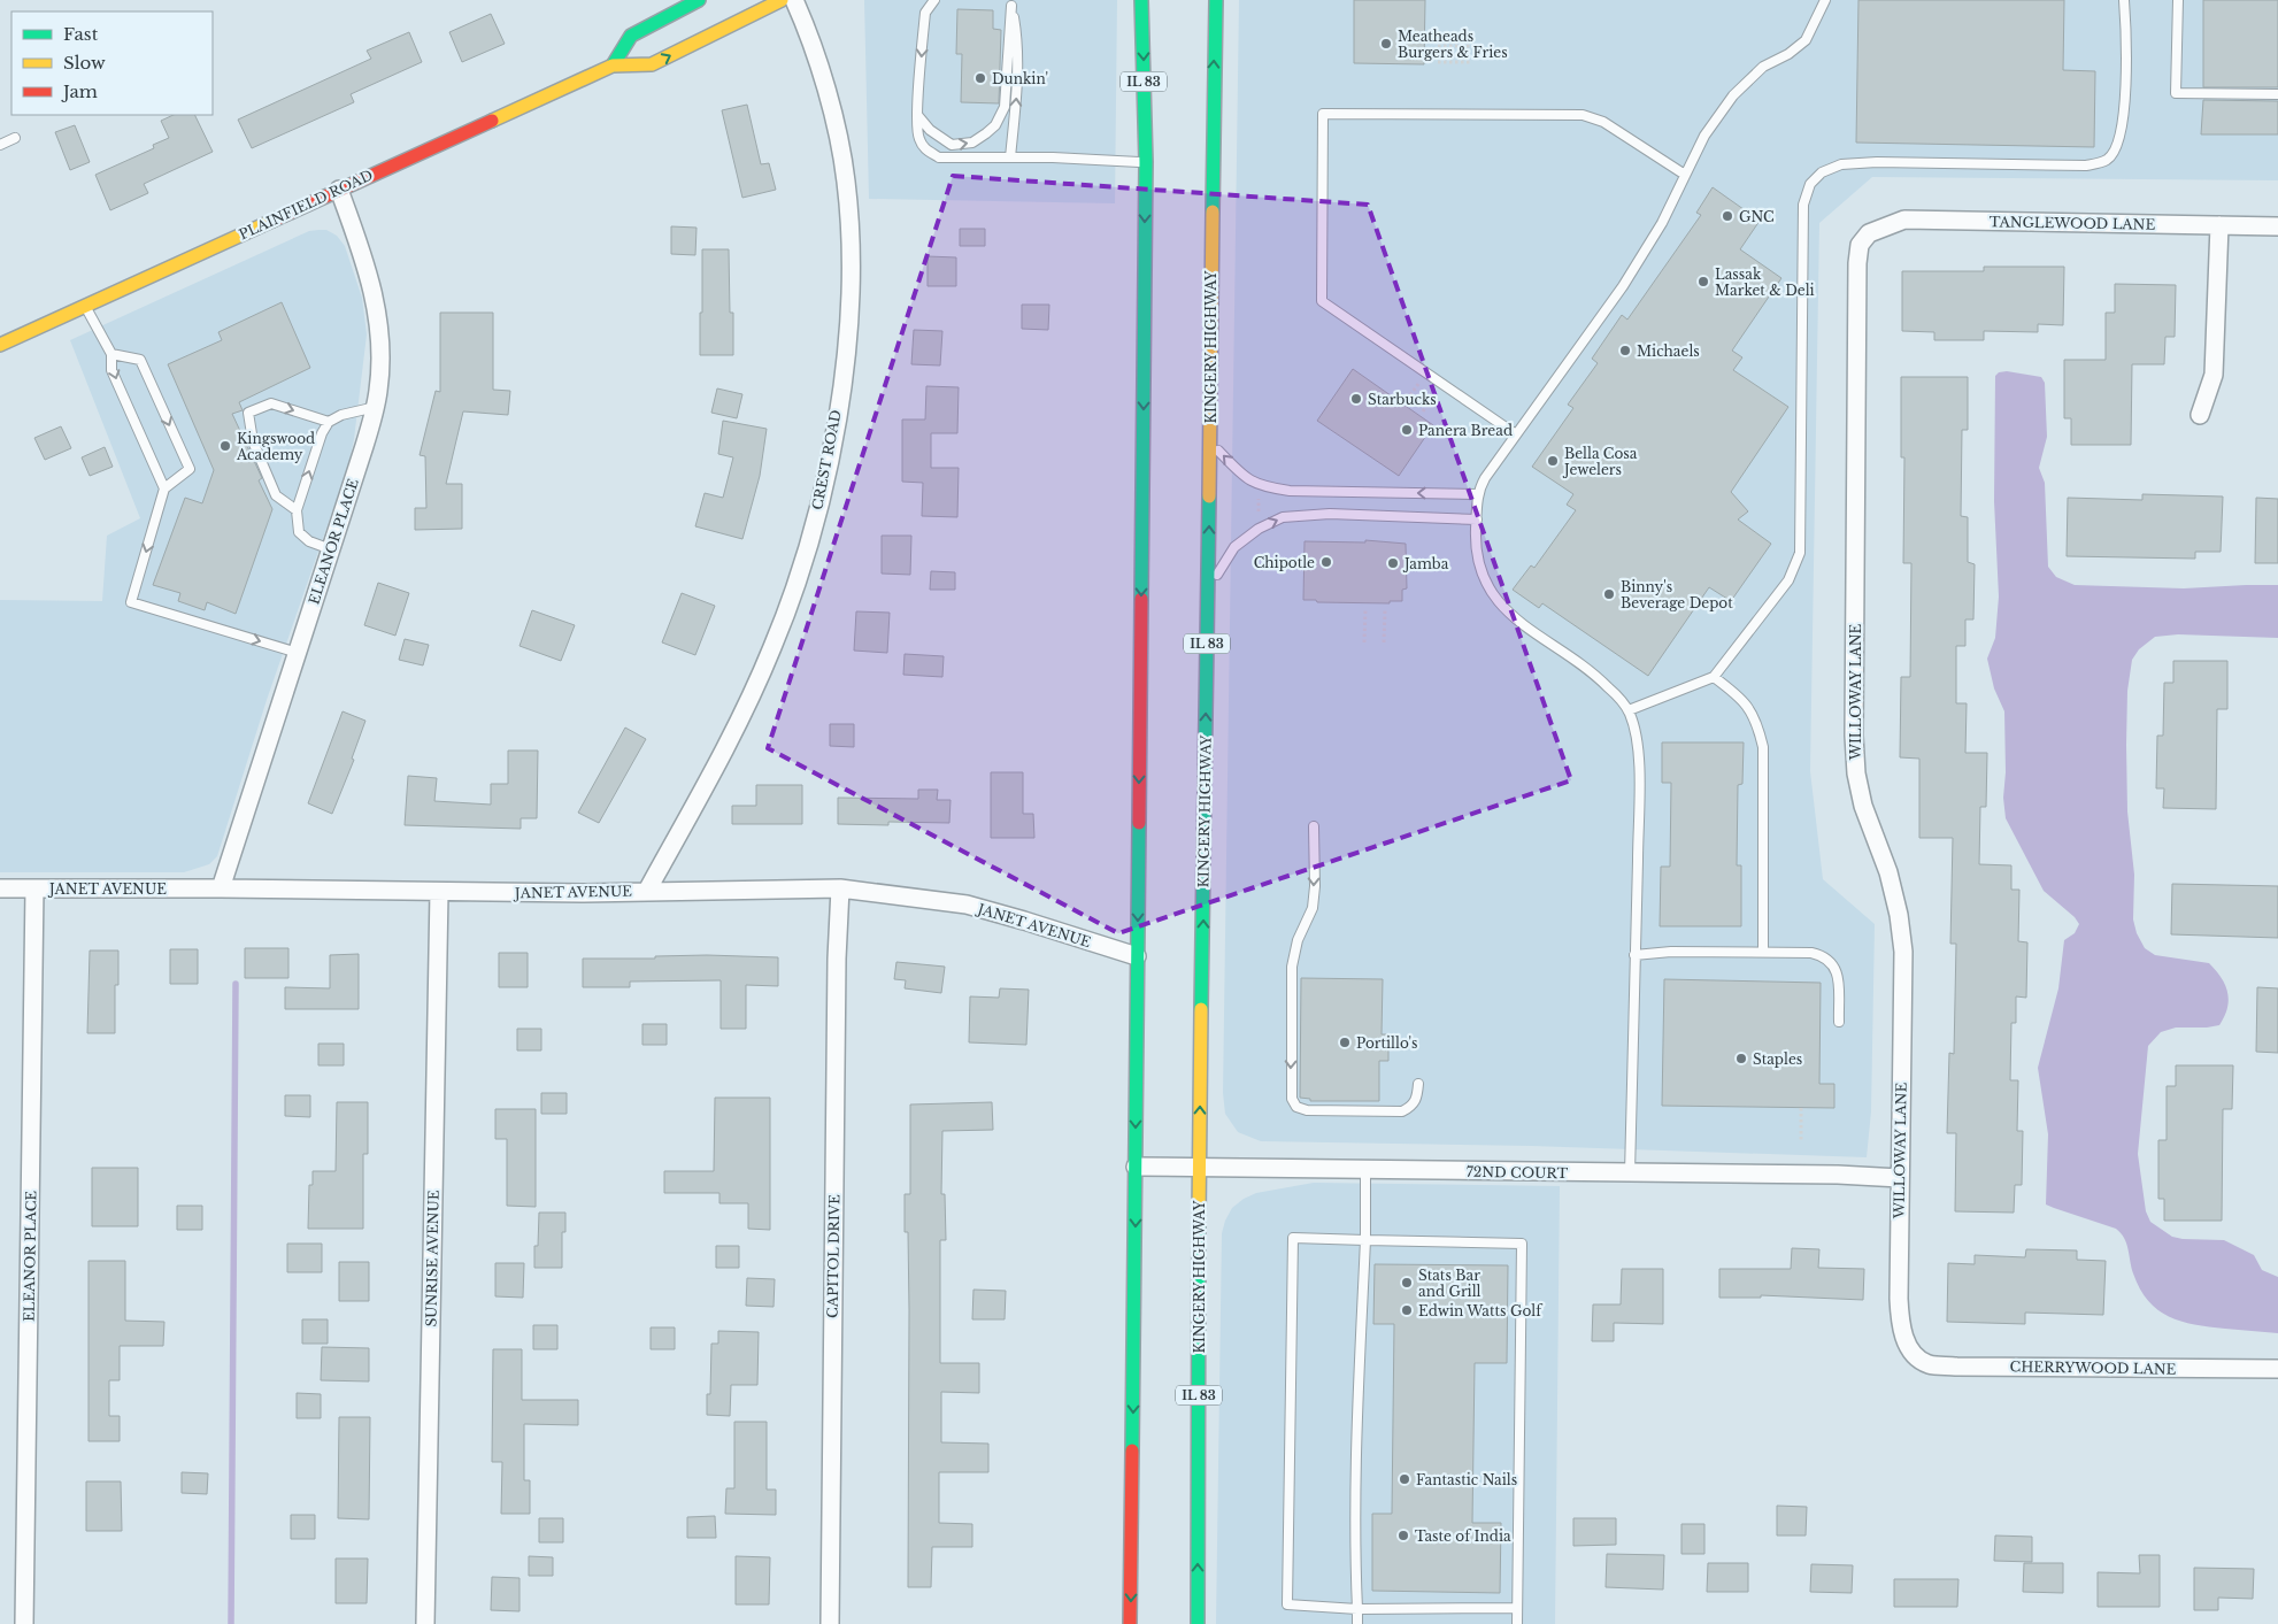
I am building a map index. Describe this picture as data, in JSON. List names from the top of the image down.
{
  "streets": {
    "main road": ["IL 83", "PLAINFIELD ROAD", "KINGERY HIGHWAY"],
    "street": [
      "TANGLEWOOD LANE",
      "CREST ROAD",
      "ELEANOR PLACE",
      "WILLOWAY LANE",
      "JANET AVENUE",
      "72ND COURT",
      "CAPITOL DRIVE",
      "SUNRISE AVENUE",
      "CHERRYWOOD LANE"
    ]
  },
  "crossings": [
    ["IL 83", "JANET AVENUE"],
    ["IL 83", "72ND COURT"],
    ["PLAINFIELD ROAD", "ELEANOR PLACE"],
    ["TANGLEWOOD LANE", "WILLOWAY LANE"],
    ["KINGERY HIGHWAY", "72ND COURT"],
    ["CREST ROAD", "JANET AVENUE"],
    ["ELEANOR PLACE", "JANET AVENUE"],
    ["WILLOWAY LANE", "72ND COURT"],
    ["WILLOWAY LANE", "CHERRYWOOD LANE"],
    ["JANET AVENUE", "CAPITOL DRIVE"],
    ["JANET AVENUE", "SUNRISE AVENUE"]
  ],
  "places": [
    "Meatheads Burgers & Fries",
    "Dunkin'",
    "GNC",
    "Lassak Market & Deli",
    "Michaels",
    "Starbucks",
    "Panera Bread",
    "Kingswood Academy",
    "Bella Cosa Jewelers",
    "Chipotle",
    "Jamba",
    "Binny's Beverage Depot",
    "Portillo's",
    "Staples",
    "Stats Bar and Grill",
    "Edwin Watts Golf",
    "Fantastic Nails",
    "Taste of India"
  ],
  "legend": ["Fast", "Slow", "Jam"]
}
